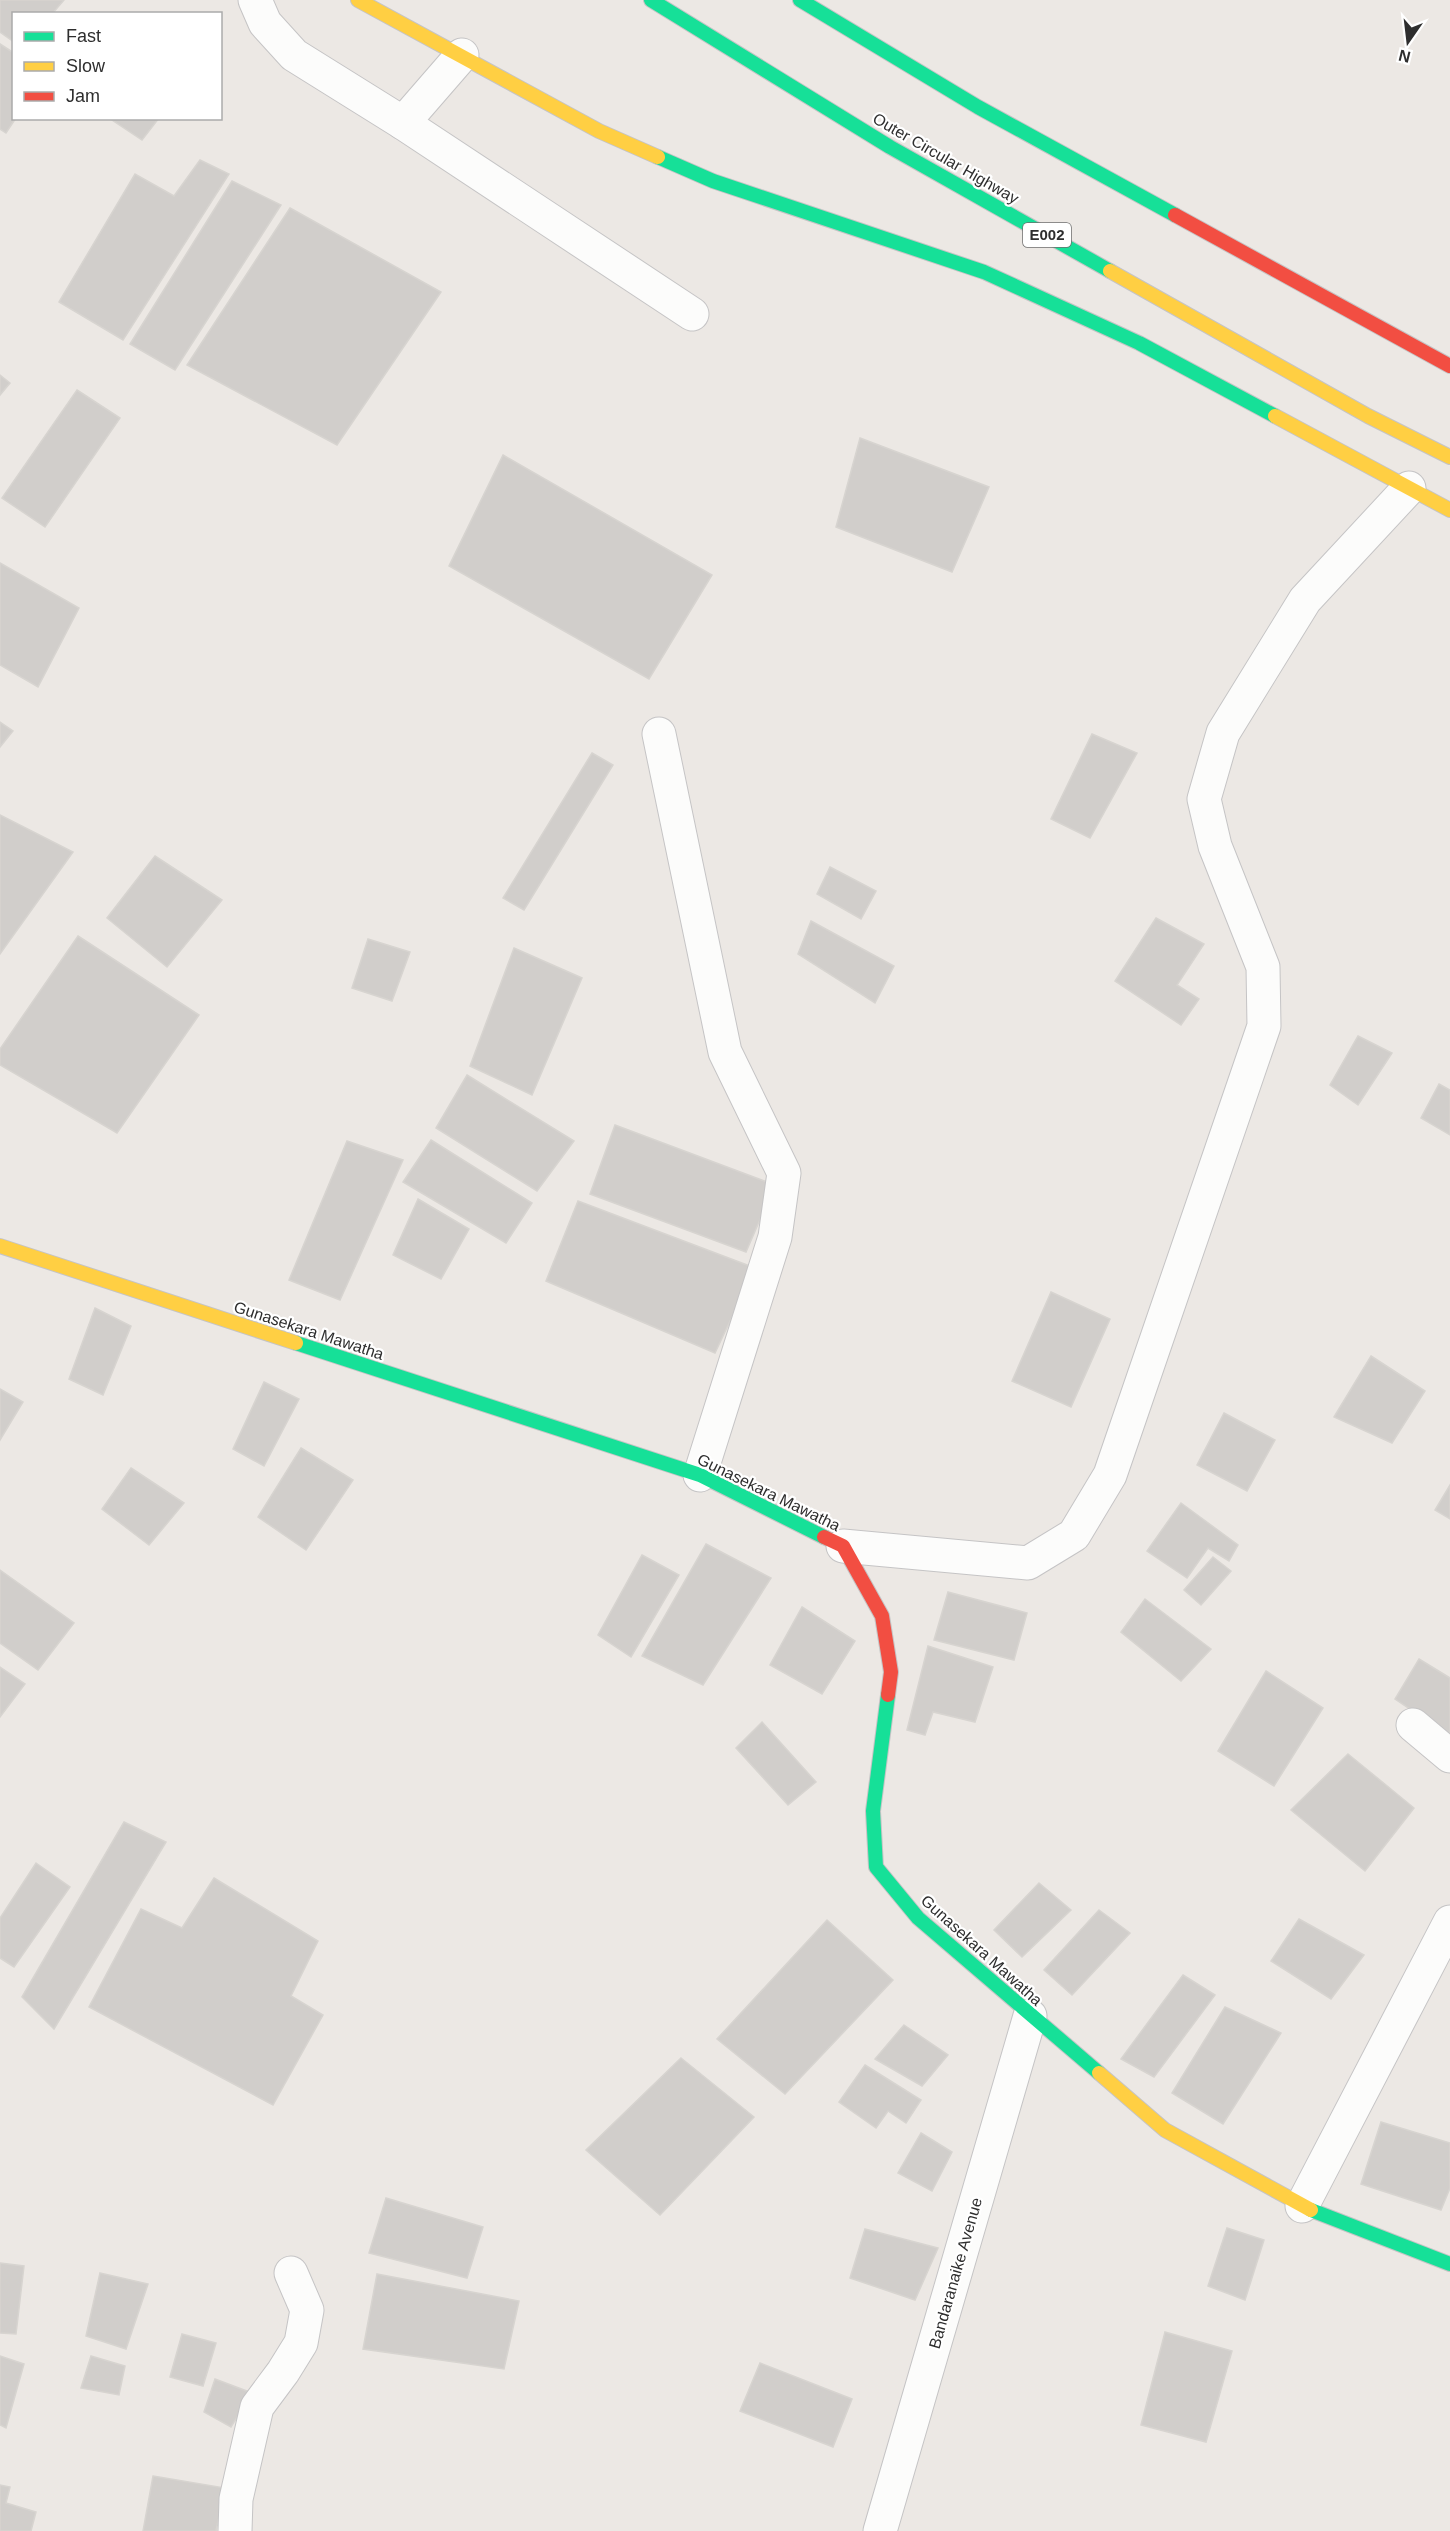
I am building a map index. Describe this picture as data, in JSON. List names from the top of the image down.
{
  "streets": {
    "main road": ["Outer Circular Highway", "E002", "Gunasekara Mawatha"],
    "street": ["Bandaranaike Avenue"]
  },
  "crossings": [
    ["Gunasekara Mawatha", "Bandaranaike Avenue"]
  ],
  "legend": ["Fast", "Slow", "Jam"],
  "north": "bottom"
}
